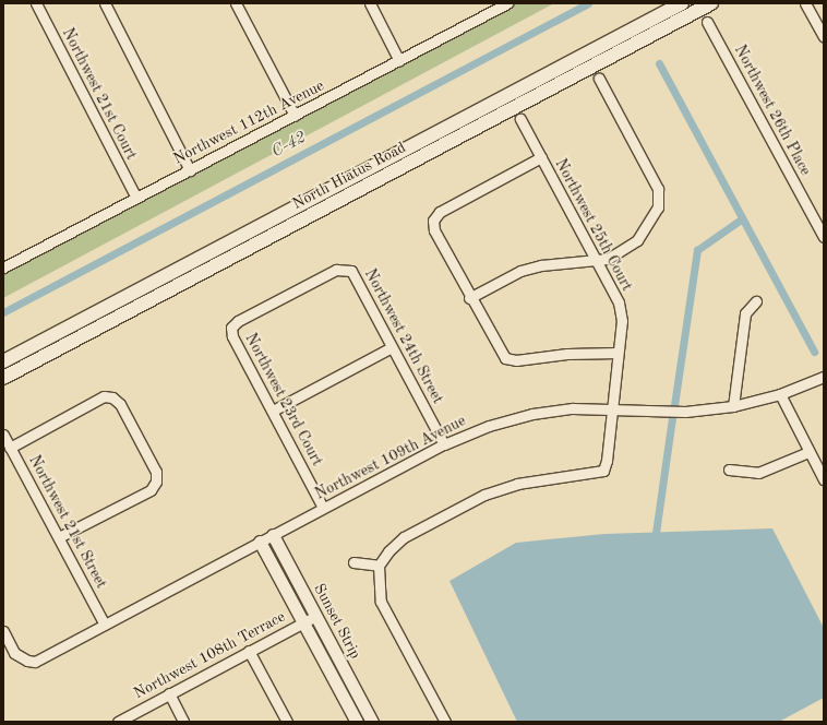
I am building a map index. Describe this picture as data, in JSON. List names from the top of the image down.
{
  "streets": {
    "main road": ["North Hiatus Road"],
    "street": [
      "Northwest 21st Court",
      "Northwest 26th Place",
      "Northwest 112th Avenue",
      "Northwest 25th Court",
      "Northwest 24th Street",
      "Northwest 23rd Court",
      "Northwest 109th Avenue",
      "Northwest 21st Street",
      "Sunset Strip",
      "Northwest 108th Terrace"
    ]
  },
  "crossings": [
    ["Northwest 21st Court", "Northwest 112th Avenue"],
    ["Northwest 25th Court", "Northwest 109th Avenue"],
    ["Northwest 24th Street", "Northwest 23rd Court"],
    ["Northwest 24th Street", "Northwest 109th Avenue"],
    ["Northwest 23rd Court", "Northwest 109th Avenue"],
    ["Northwest 109th Avenue", "Northwest 21st Street"],
    ["Northwest 109th Avenue", "Sunset Strip"],
    ["Sunset Strip", "Northwest 108th Terrace"]
  ],
  "water": ["C-42"]
}
